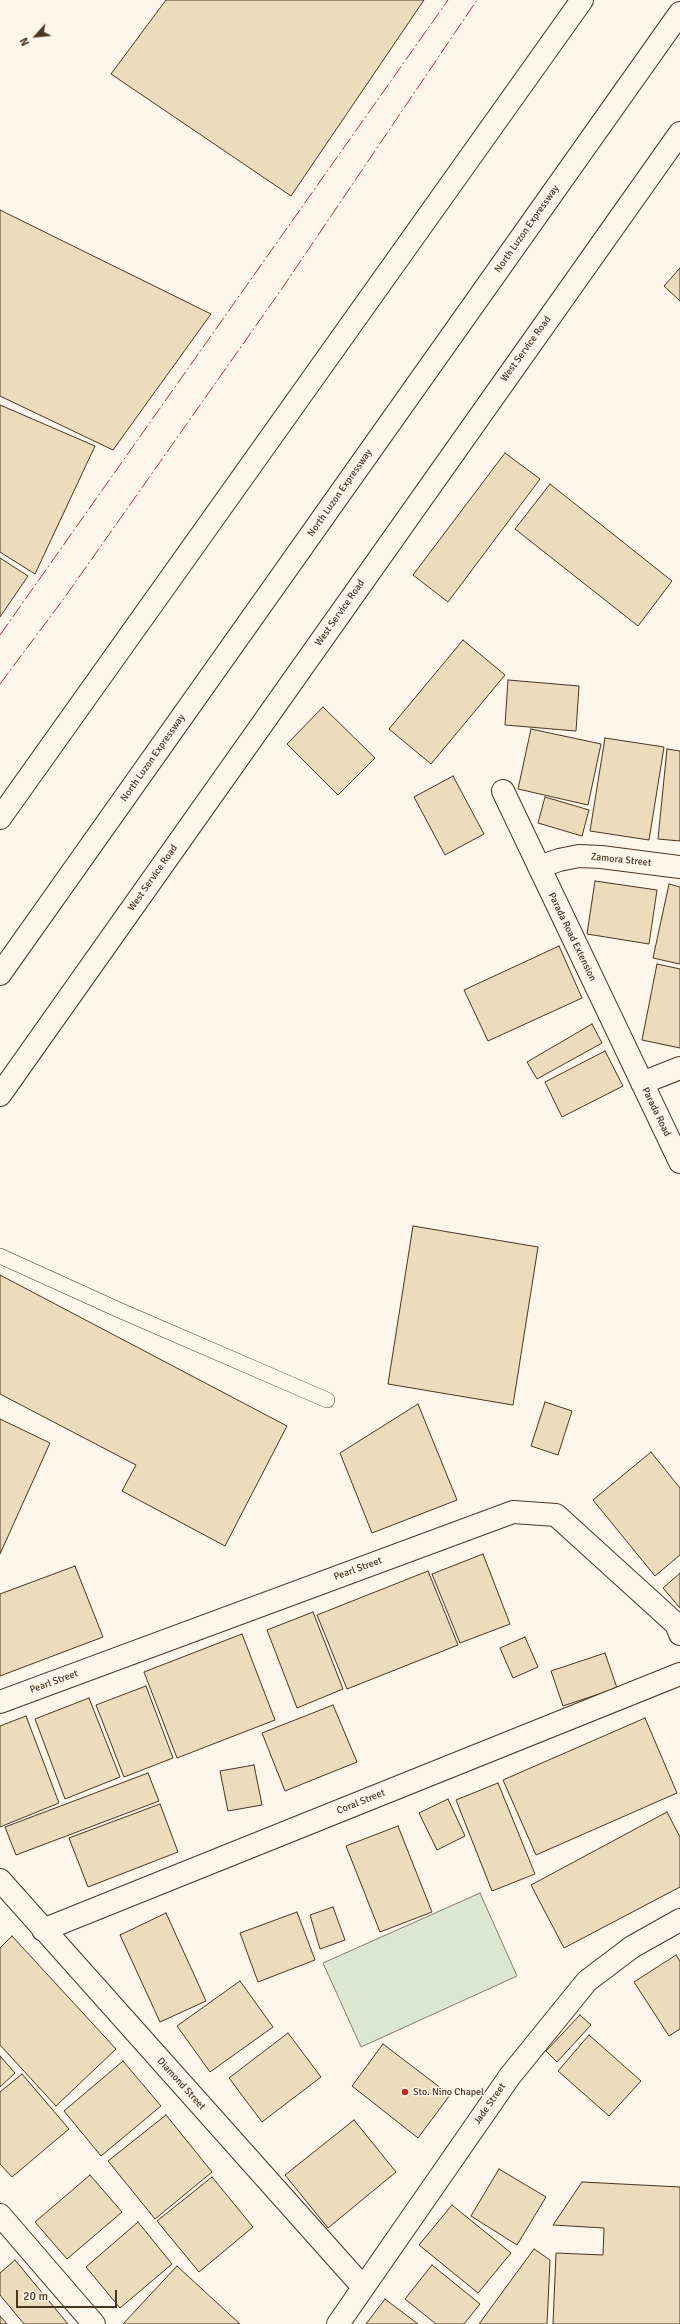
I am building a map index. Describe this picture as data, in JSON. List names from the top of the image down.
{
  "streets": {
    "main road": [
      "North Luzon Expressway",
      "West Service Road",
      "Zamora Street",
      "Parada Road Extension",
      "Parada Road",
      "Pearl Street",
      "Coral Street",
      "Diamond Street",
      "Jade Street"
    ]
  },
  "crossings": [
    ["Zamora Street", "Parada Road Extension"],
    ["Parada Road Extension", "Parada Road"],
    ["Coral Street", "Diamond Street"],
    ["Diamond Street", "Jade Street"]
  ],
  "places": ["Sto. Nino Chapel"],
  "scale_bar": "20 m",
  "north": "bottom left"
}
